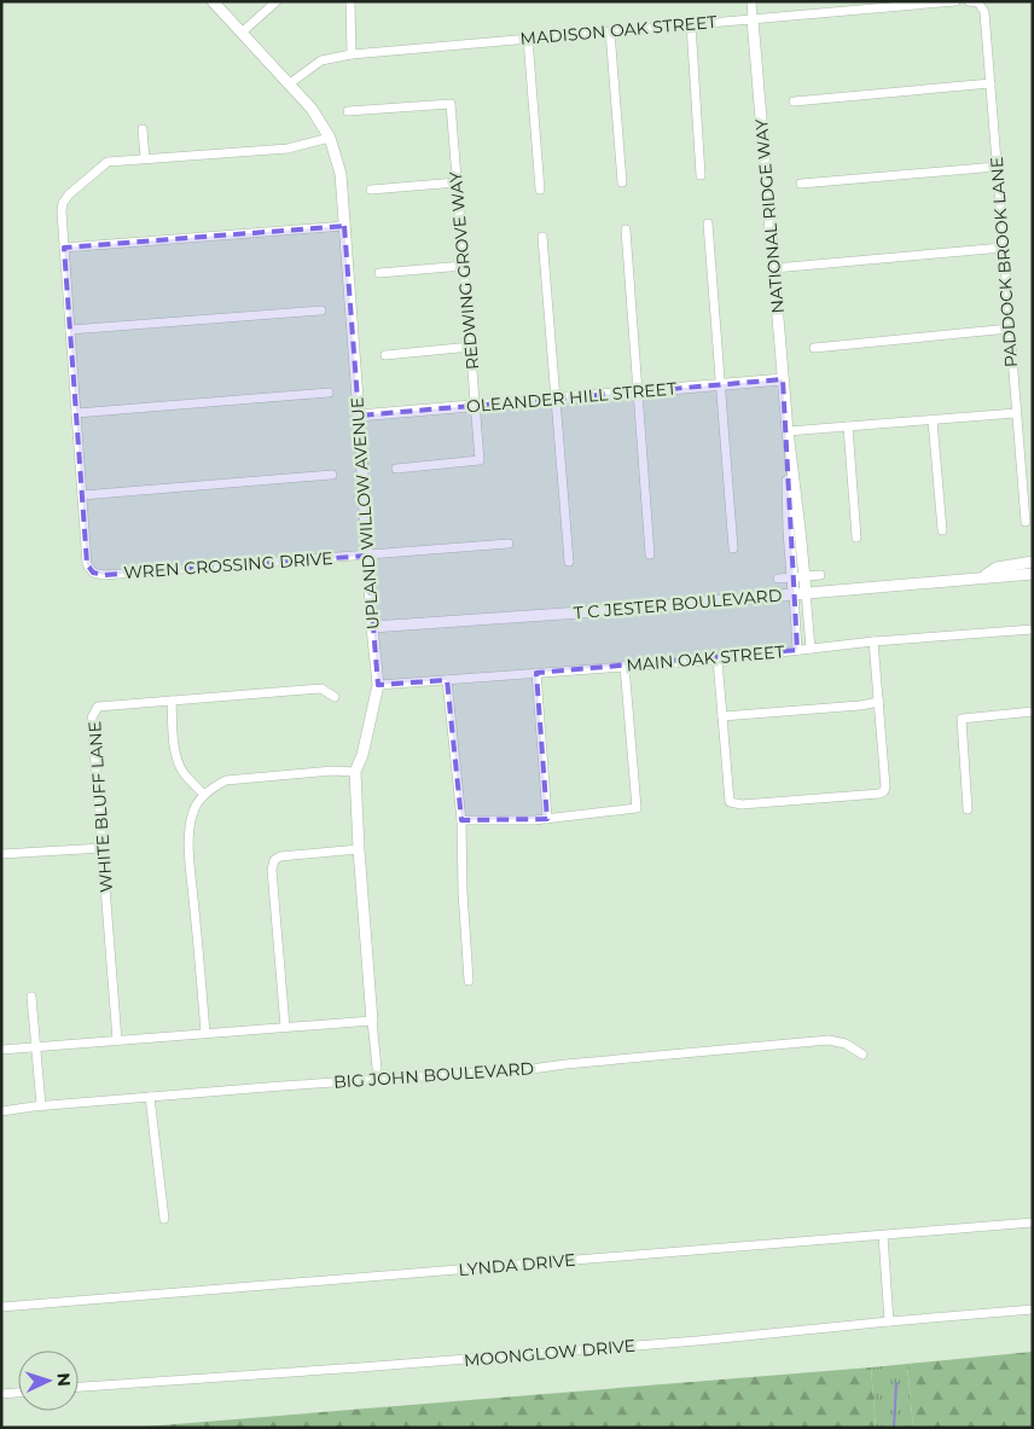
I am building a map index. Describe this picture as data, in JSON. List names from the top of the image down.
{
  "streets": {
    "street": [
      "MADISON OAK STREET",
      "NATIONAL RIDGE WAY",
      "PADDOCK BROOK LANE",
      "REDWING GROVE WAY",
      "OLEANDER HILL STREET",
      "UPLAND WILLOW AVENUE",
      "WREN CROSSING DRIVE",
      "T C JESTER BOULEVARD",
      "MAIN OAK STREET",
      "WHITE BLUFF LANE",
      "BIG JOHN BOULEVARD",
      "LYNDA DRIVE",
      "MOONGLOW DRIVE"
    ]
  },
  "crossings": [
    ["MADISON OAK STREET", "NATIONAL RIDGE WAY"],
    ["MADISON OAK STREET", "UPLAND WILLOW AVENUE"],
    ["NATIONAL RIDGE WAY", "OLEANDER HILL STREET"],
    ["NATIONAL RIDGE WAY", "T C JESTER BOULEVARD"],
    ["NATIONAL RIDGE WAY", "MAIN OAK STREET"],
    ["REDWING GROVE WAY", "OLEANDER HILL STREET"],
    ["OLEANDER HILL STREET", "UPLAND WILLOW AVENUE"],
    ["UPLAND WILLOW AVENUE", "WREN CROSSING DRIVE"],
    ["UPLAND WILLOW AVENUE", "T C JESTER BOULEVARD"],
    ["UPLAND WILLOW AVENUE", "MAIN OAK STREET"]
  ],
  "north": "right"
}
